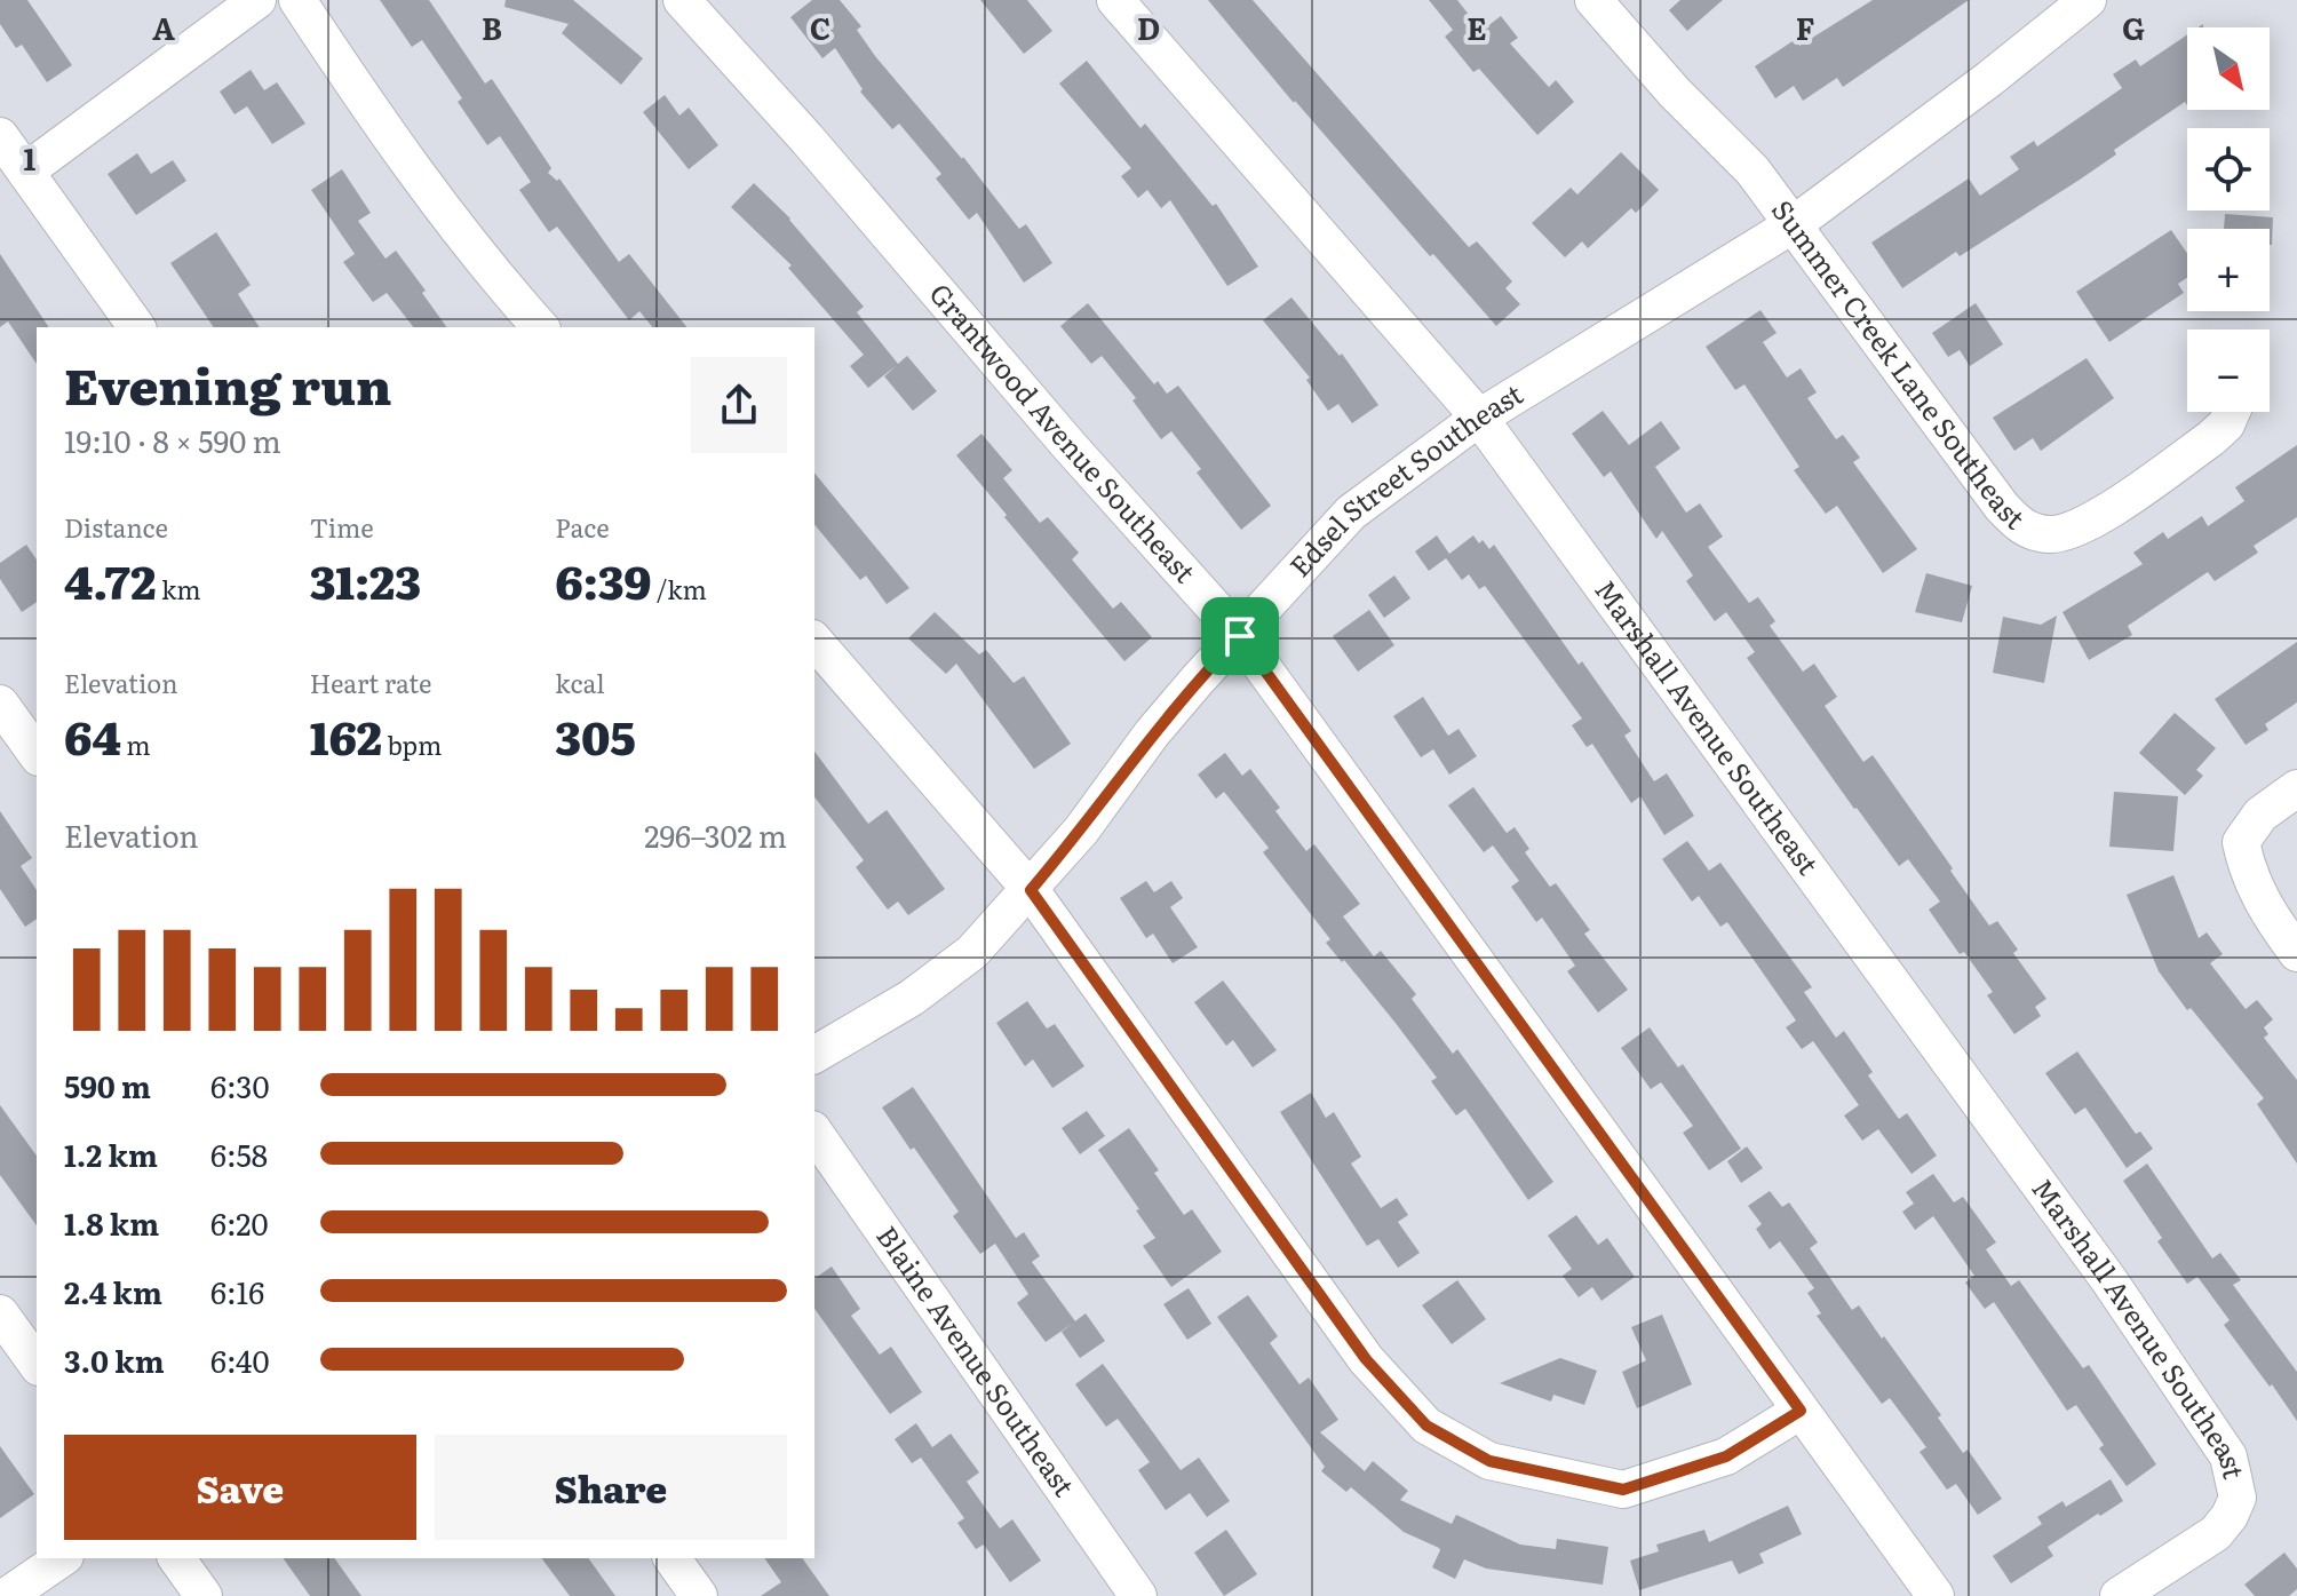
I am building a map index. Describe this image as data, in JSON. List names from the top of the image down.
{
  "streets": {
    "street": [
      "Summer Creek Lane Southeast",
      "Grantwood Avenue Southeast",
      "Edsel Street Southeast",
      "Marshall Avenue Southeast",
      "Blaine Avenue Southeast"
    ]
  },
  "crossings": [
    ["Summer Creek Lane Southeast", "Edsel Street Southeast"],
    ["Grantwood Avenue Southeast", "Edsel Street Southeast"],
    ["Edsel Street Southeast", "Marshall Avenue Southeast"]
  ],
  "north": "bottom right",
  "page": {
    "map_buttons": ["+", "−"],
    "heading": ["Evening run", "19:10 · 8 × 590 m"],
    "stats": [
      ["Distance", "4.72 km"],
      ["Time", "31:23"],
      ["Pace", "6:39 /km"],
      ["Elevation", "64 m"],
      ["Heart rate", "162 bpm"],
      ["kcal", "305"]
    ],
    "chart": ["Elevation", "296–302 m"],
    "list": [
      {
        "name": "590 m",
        "note": "6:30"
      },
      {
        "name": "1.2 km",
        "note": "6:58"
      },
      {
        "name": "1.8 km",
        "note": "6:20"
      },
      {
        "name": "2.4 km",
        "note": "6:16"
      },
      {
        "name": "3.0 km",
        "note": "6:40"
      }
    ],
    "buttons": ["Save", "Share"]
  },
  "grid": {
    "columns": [
      "A",
      "B",
      "C",
      "D",
      "E",
      "F",
      "G"
    ],
    "rows": ["1"]
  }
}
